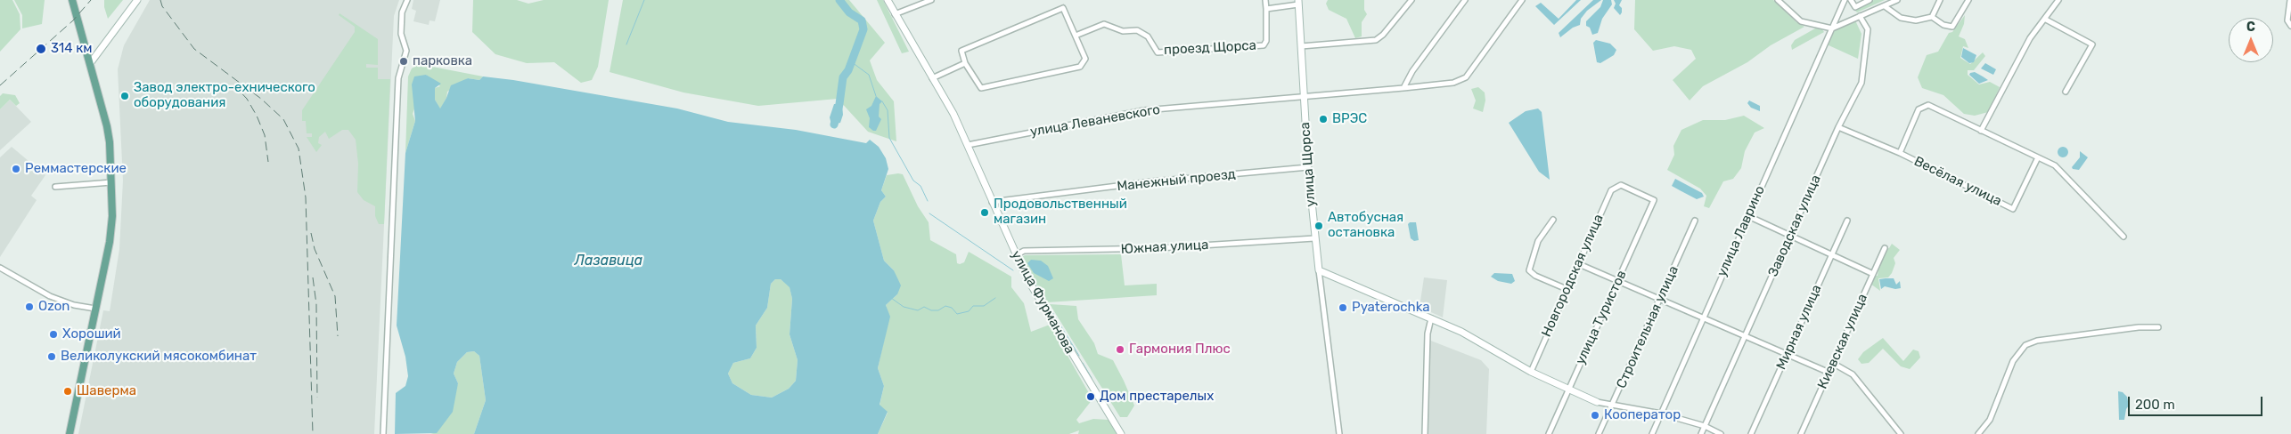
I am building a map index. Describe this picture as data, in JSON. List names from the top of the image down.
{
  "streets": {
    "street": [
      "проезд Щорса",
      "улица Леваневского",
      "улица Щорса",
      "Манежный проезд",
      "Весёлая улица",
      "Заводская улица",
      "улица Лаврино",
      "Южная улица",
      "Новгородская улица",
      "улица Фурманова",
      "улица Туристов",
      "Строительная улица",
      "Мирная улица",
      "Киевская улица"
    ]
  },
  "crossings": [
    ["улица Леваневского", "улица Щорса"],
    ["улица Леваневского", "улица Фурманова"],
    ["улица Щорса", "Манежный проезд"],
    ["улица Щорса", "Южная улица"],
    ["Манежный проезд", "улица Фурманова"],
    ["Весёлая улица", "Заводская улица"],
    ["Южная улица", "улица Фурманова"],
    ["Новгородская улица", "улица Туристов"]
  ],
  "water": ["Лазавица"],
  "places": [
    "314 км",
    "парковка",
    "Завод электро-ехнического оборудования",
    "ВРЭС",
    "Реммастерские",
    "Продовольственный магазин",
    "Автобусная остановка",
    "Ozon",
    "Pyaterochka",
    "Хороший",
    "Гармония Плюс",
    "Великолукский мясокомбинат",
    "Шаверма",
    "Дом престарелых",
    "Кооператор"
  ],
  "scale_bar": "200 m",
  "north": "top"
}
